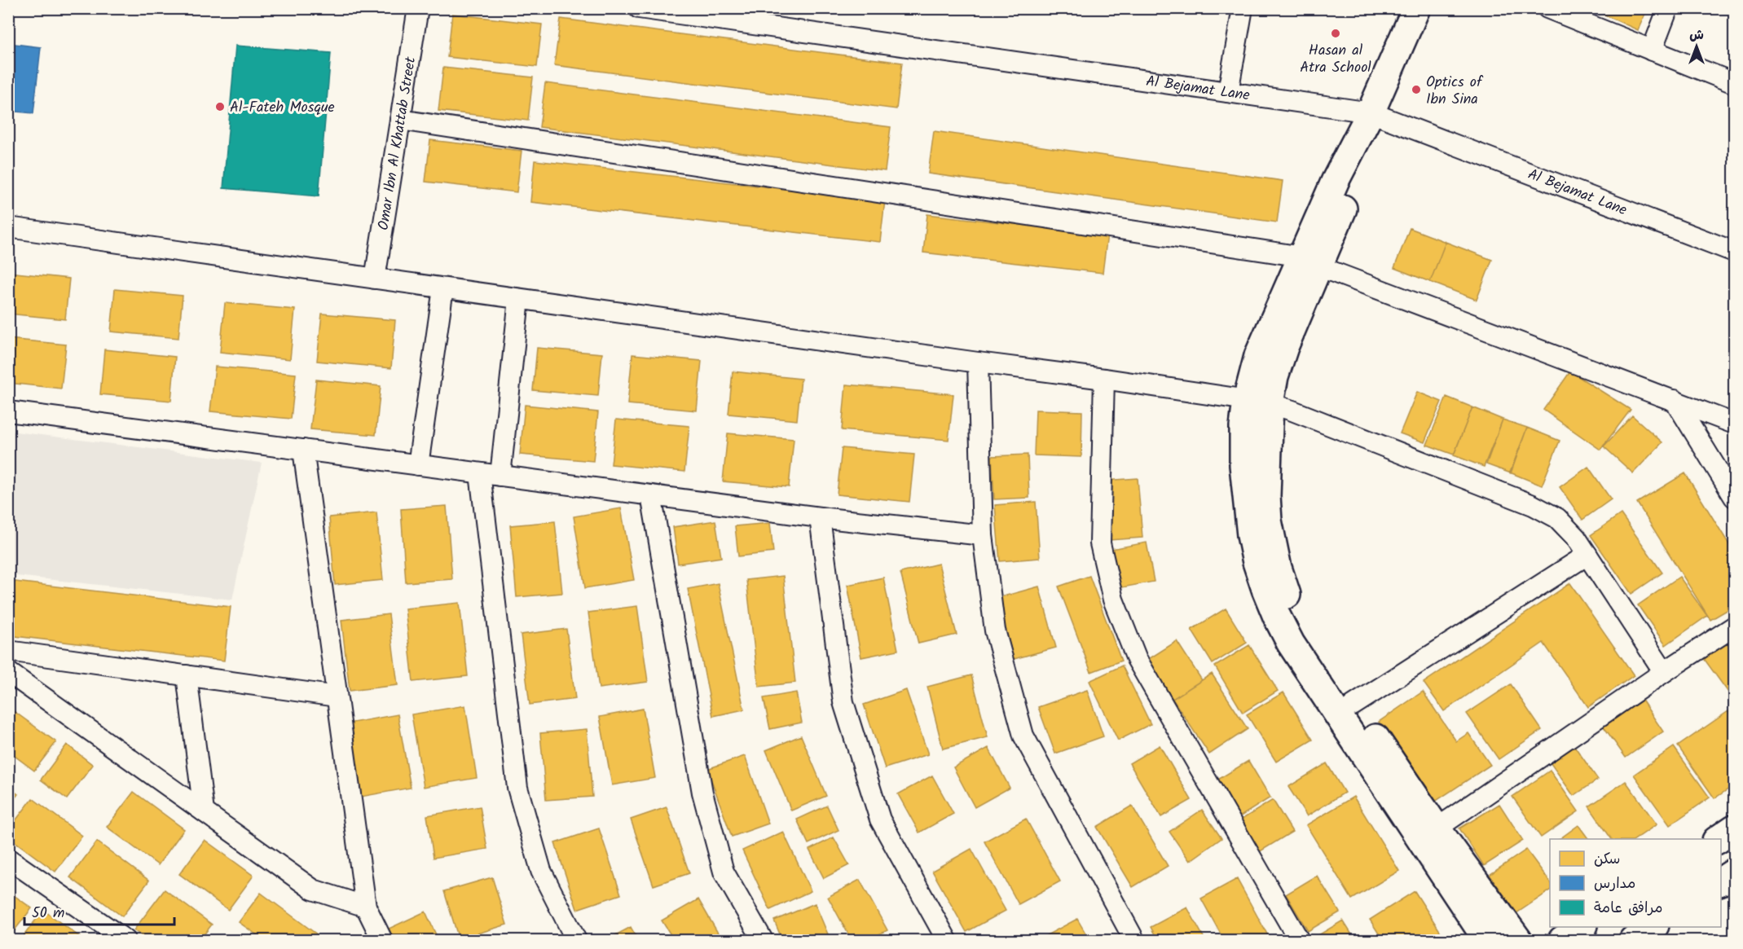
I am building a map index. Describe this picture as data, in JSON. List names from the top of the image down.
{
  "streets": {
    "street": ["Al Bejamat Lane", "Omar Ibn Al Khattab Street"]
  },
  "places": ["Hasan al Atra School", "Optics of Ibn Sina", "Al-Fateh Mosque"],
  "legend": ["سكن", "مدارس", "مرافق عامة"],
  "scale_bar": "50 m",
  "north": "top"
}
